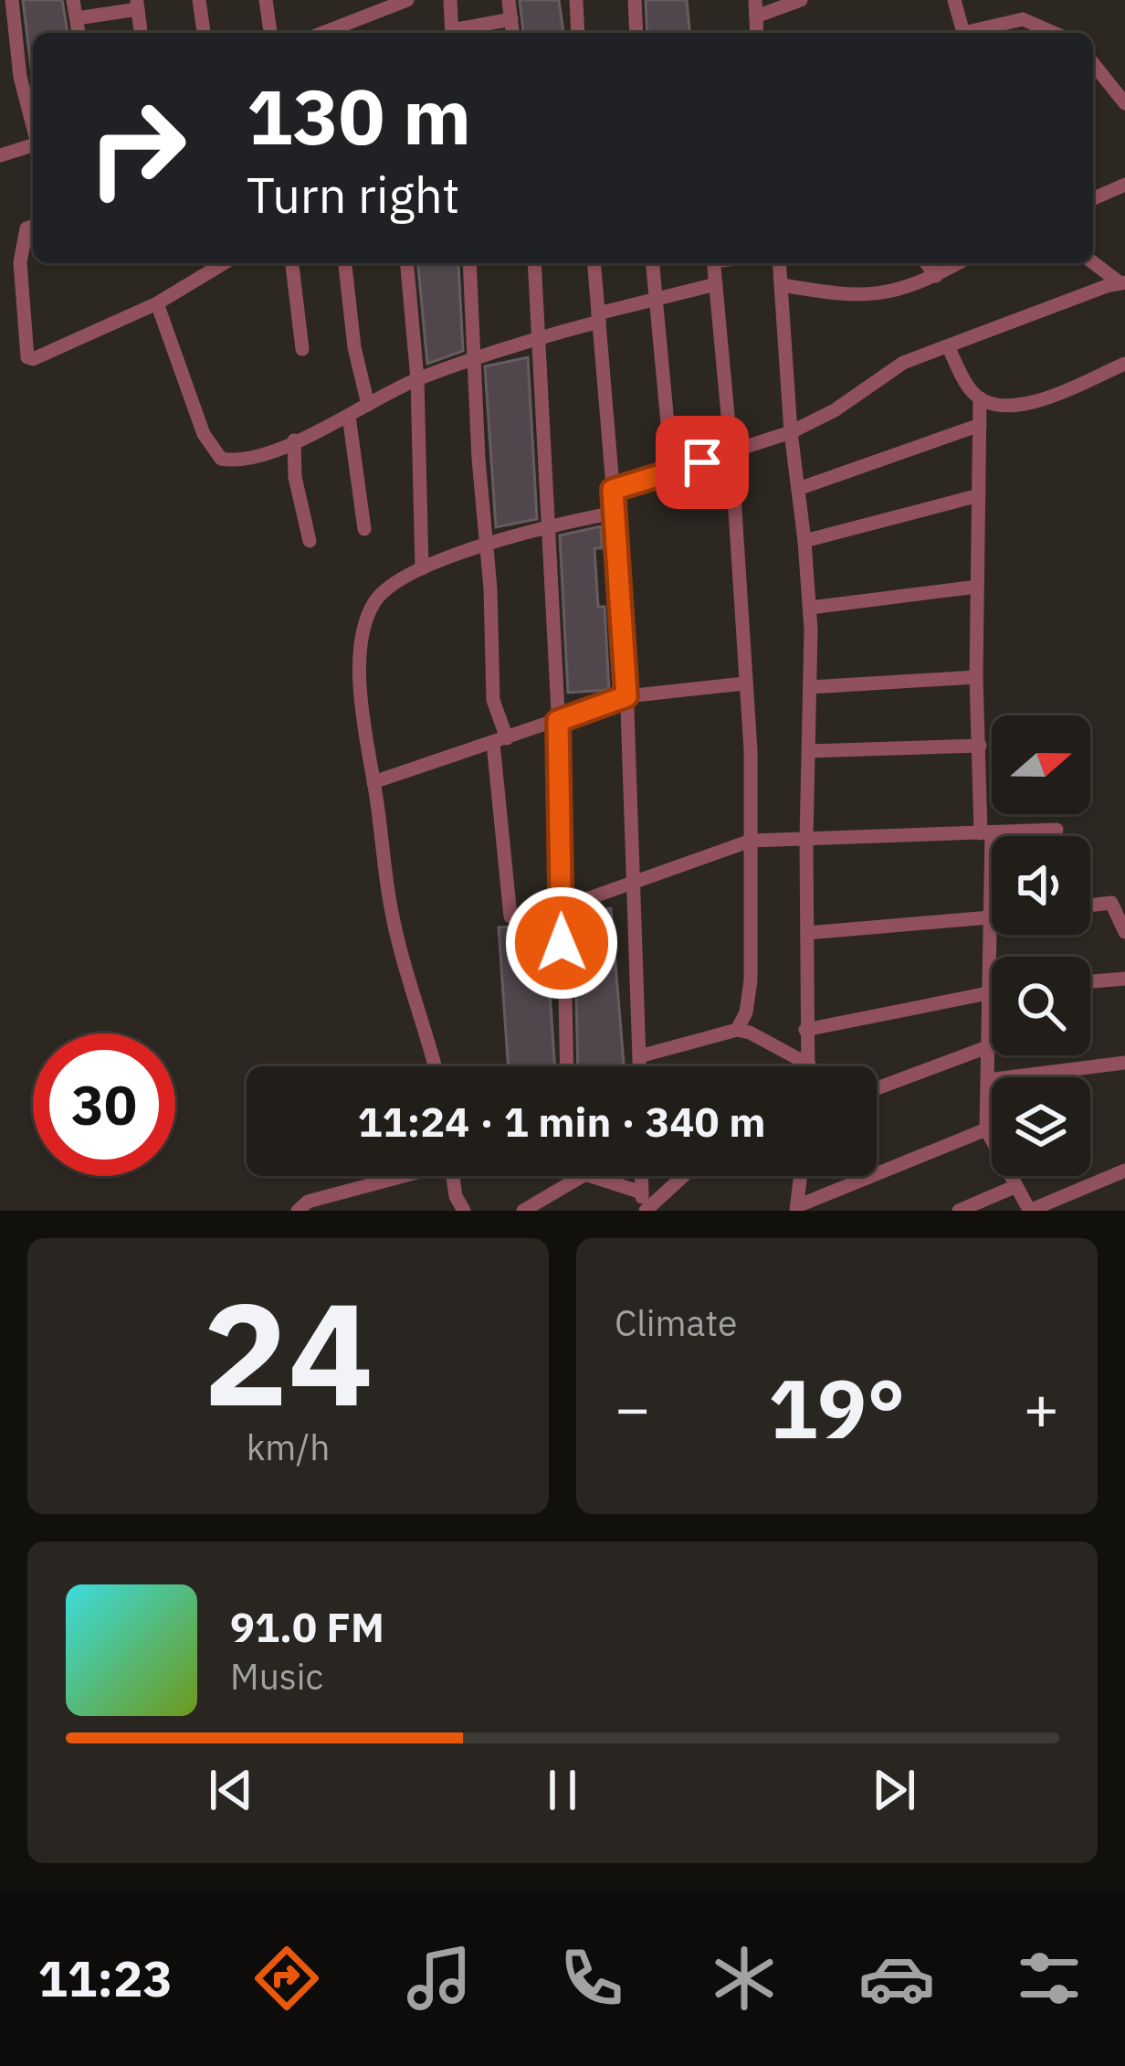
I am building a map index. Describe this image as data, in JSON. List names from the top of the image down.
{
  "north": "right",
  "page": {
    "turn": ["130 m", "Turn right"],
    "limit": "30",
    "trip": "11:24 · 1 min · 340 m",
    "tile": [
      ["24", "km/h"],
      "Climate"
    ],
    "heat": ["−", "19°", "+"],
    "song": ["91.0 FM", "Music"],
    "tabs": "11:23"
  }
}
